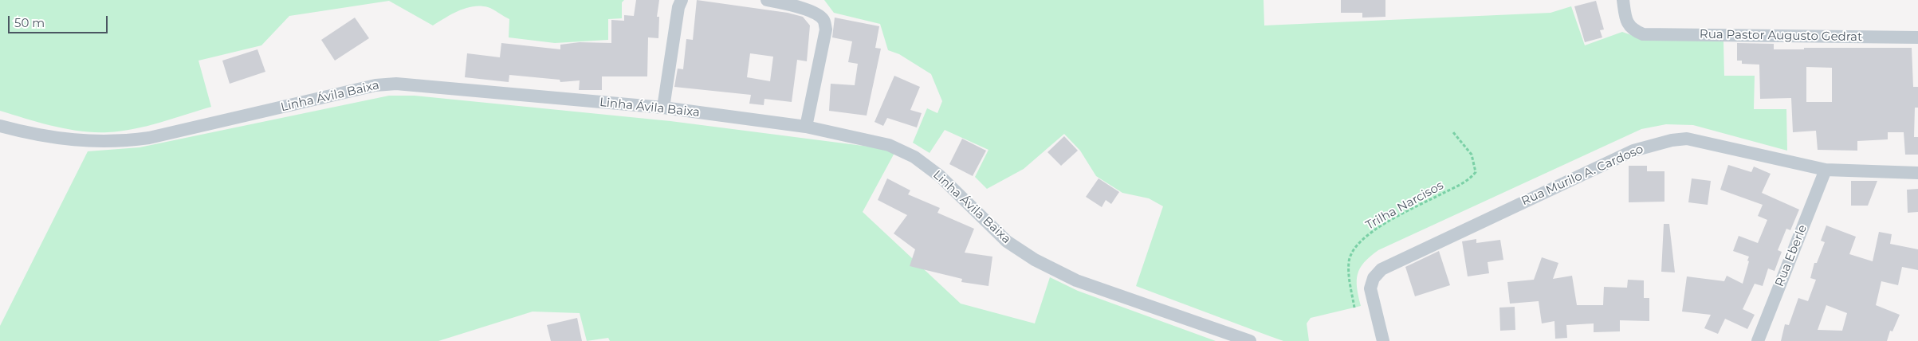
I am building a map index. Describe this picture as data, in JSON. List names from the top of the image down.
{
  "streets": {
    "street": [
      "Rua Pastor Augusto Gedrat",
      "Linha Ávila Baixa",
      "Rua Murilo A. Cardoso",
      "Rua Eberle"
    ],
    "path": ["Trilha Narcisos"]
  },
  "crossings": [
    ["Rua Murilo A. Cardoso", "Rua Eberle"]
  ],
  "scale_bar": "50 m"
}
